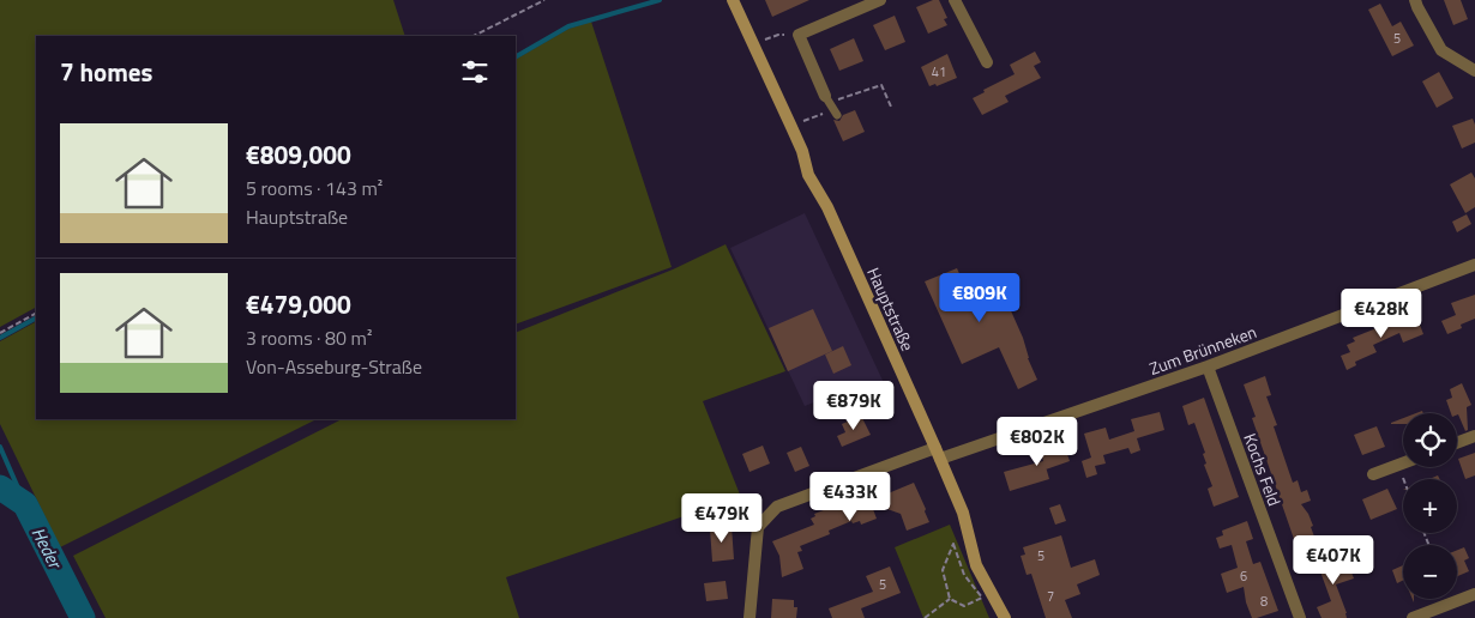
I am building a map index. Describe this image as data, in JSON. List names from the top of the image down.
{
  "streets": {
    "main road": ["Hauptstraße"],
    "street": ["Zum Brünneken", "Kochs Feld"]
  },
  "crossings": [
    ["Hauptstraße", "Zum Brünneken"],
    ["Zum Brünneken", "Kochs Feld"]
  ],
  "water": ["Heder"],
  "house_numbers": [
    "5",
    "41",
    "5",
    "6",
    "5",
    "7",
    "8"
  ],
  "page": {
    "heading": "7 homes",
    "list": [
      {
        "name": "€809,000",
        "note": "5 rooms · 143 m² · Hauptstraße"
      },
      {
        "name": "€479,000",
        "note": "3 rooms · 80 m² · Von-Asseburg-Straße"
      }
    ],
    "price": [
      "€809K",
      "€428K",
      "€879K",
      "€802K",
      "€433K",
      "€479K",
      "€407K"
    ],
    "map_buttons": ["+", "−"]
  }
}
